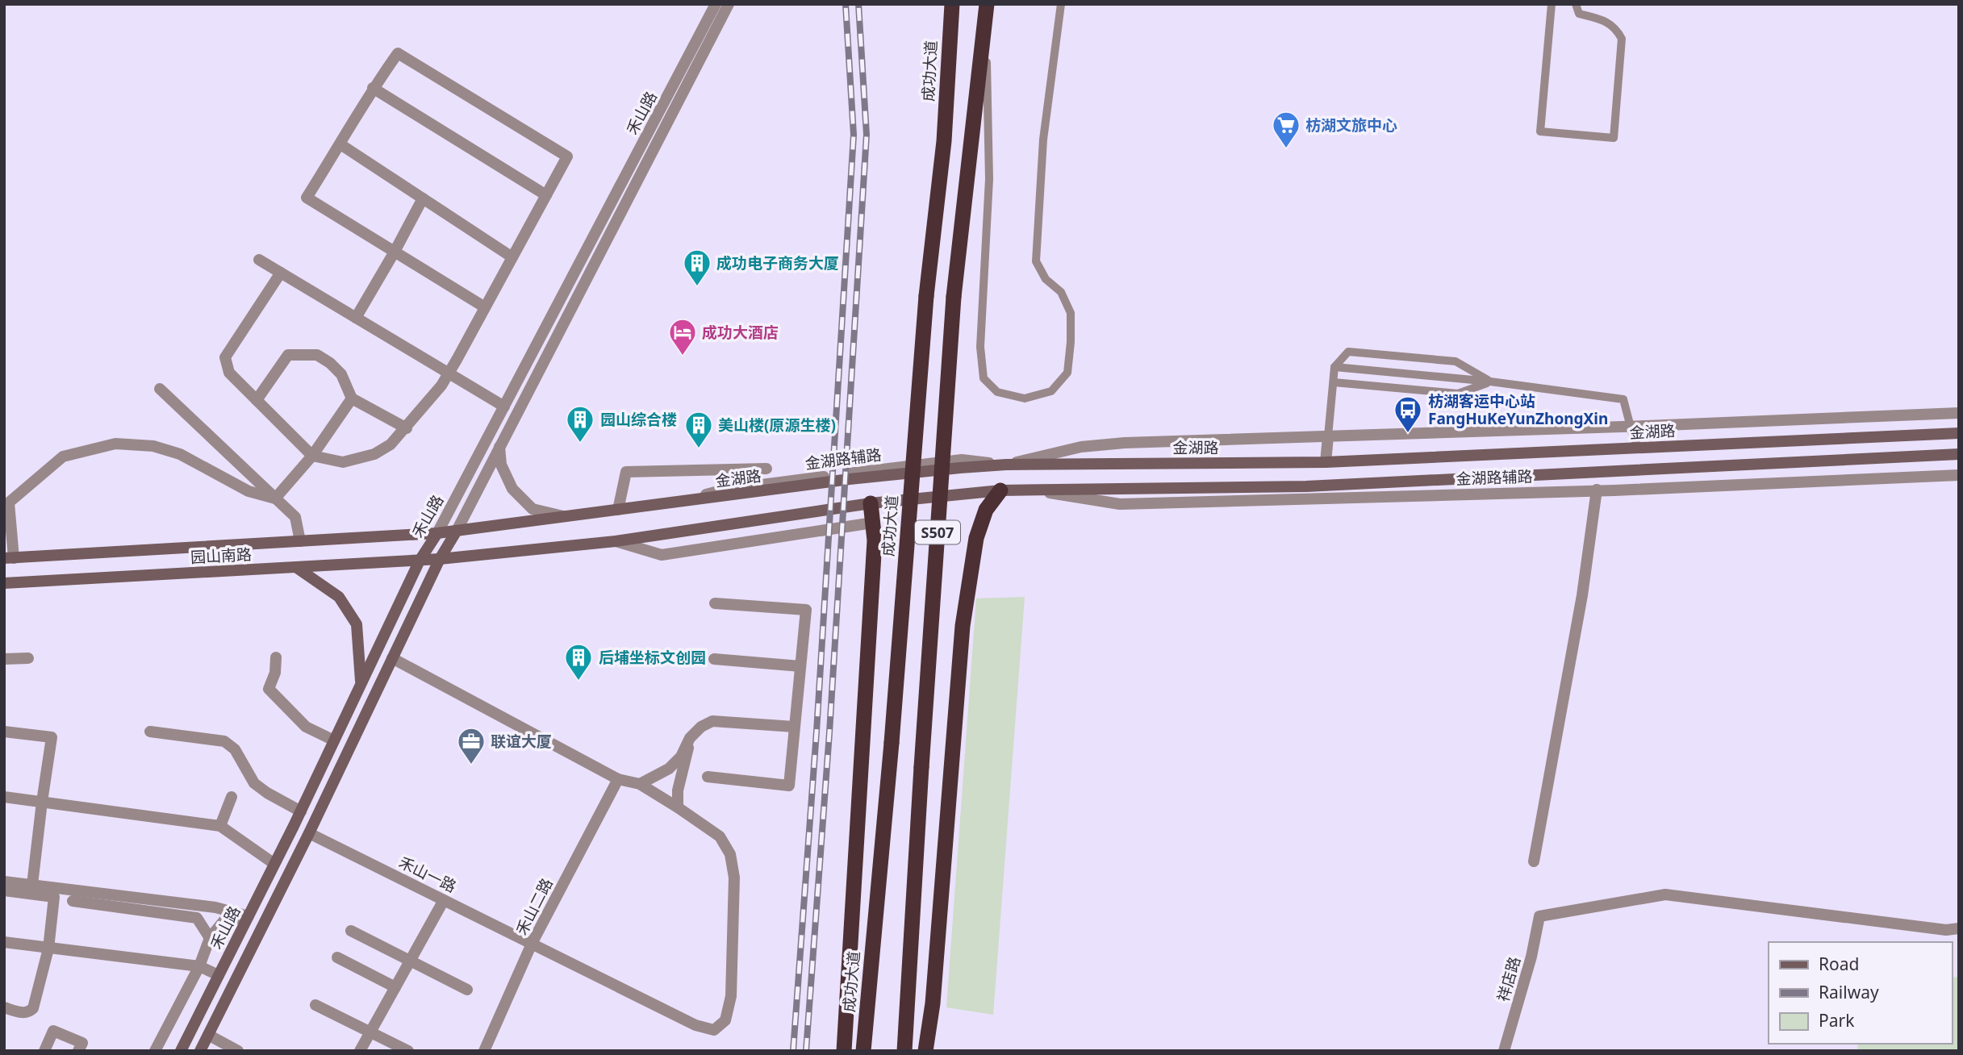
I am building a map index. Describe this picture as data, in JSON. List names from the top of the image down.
{
  "streets": {
    "highway": ["成功大道", "S507"],
    "main road": ["禾山路", "金湖路", "园山南路"],
    "street": [
      "金湖路辅路",
      "禾山一路",
      "禾山二路",
      "祥店路"
    ]
  },
  "crossings": [
    ["禾山路", "金湖路"],
    ["禾山路", "园山南路"],
    ["禾山路", "禾山一路"],
    ["金湖路", "园山南路"],
    ["禾山一路", "禾山二路"]
  ],
  "places": {
    "supermarket": ["枋湖文旅中心"],
    "building": [
      "成功电子商务大厦",
      "园山综合楼",
      "美山楼(原源生楼)",
      "后埔坐标文创园"
    ],
    "hotel": ["成功大酒店"],
    "bus stop": ["枋湖客运中心站 FangHuKeYunZhongXin"],
    "office": ["联谊大厦"]
  },
  "legend": ["Road", "Railway", "Park"]
}
